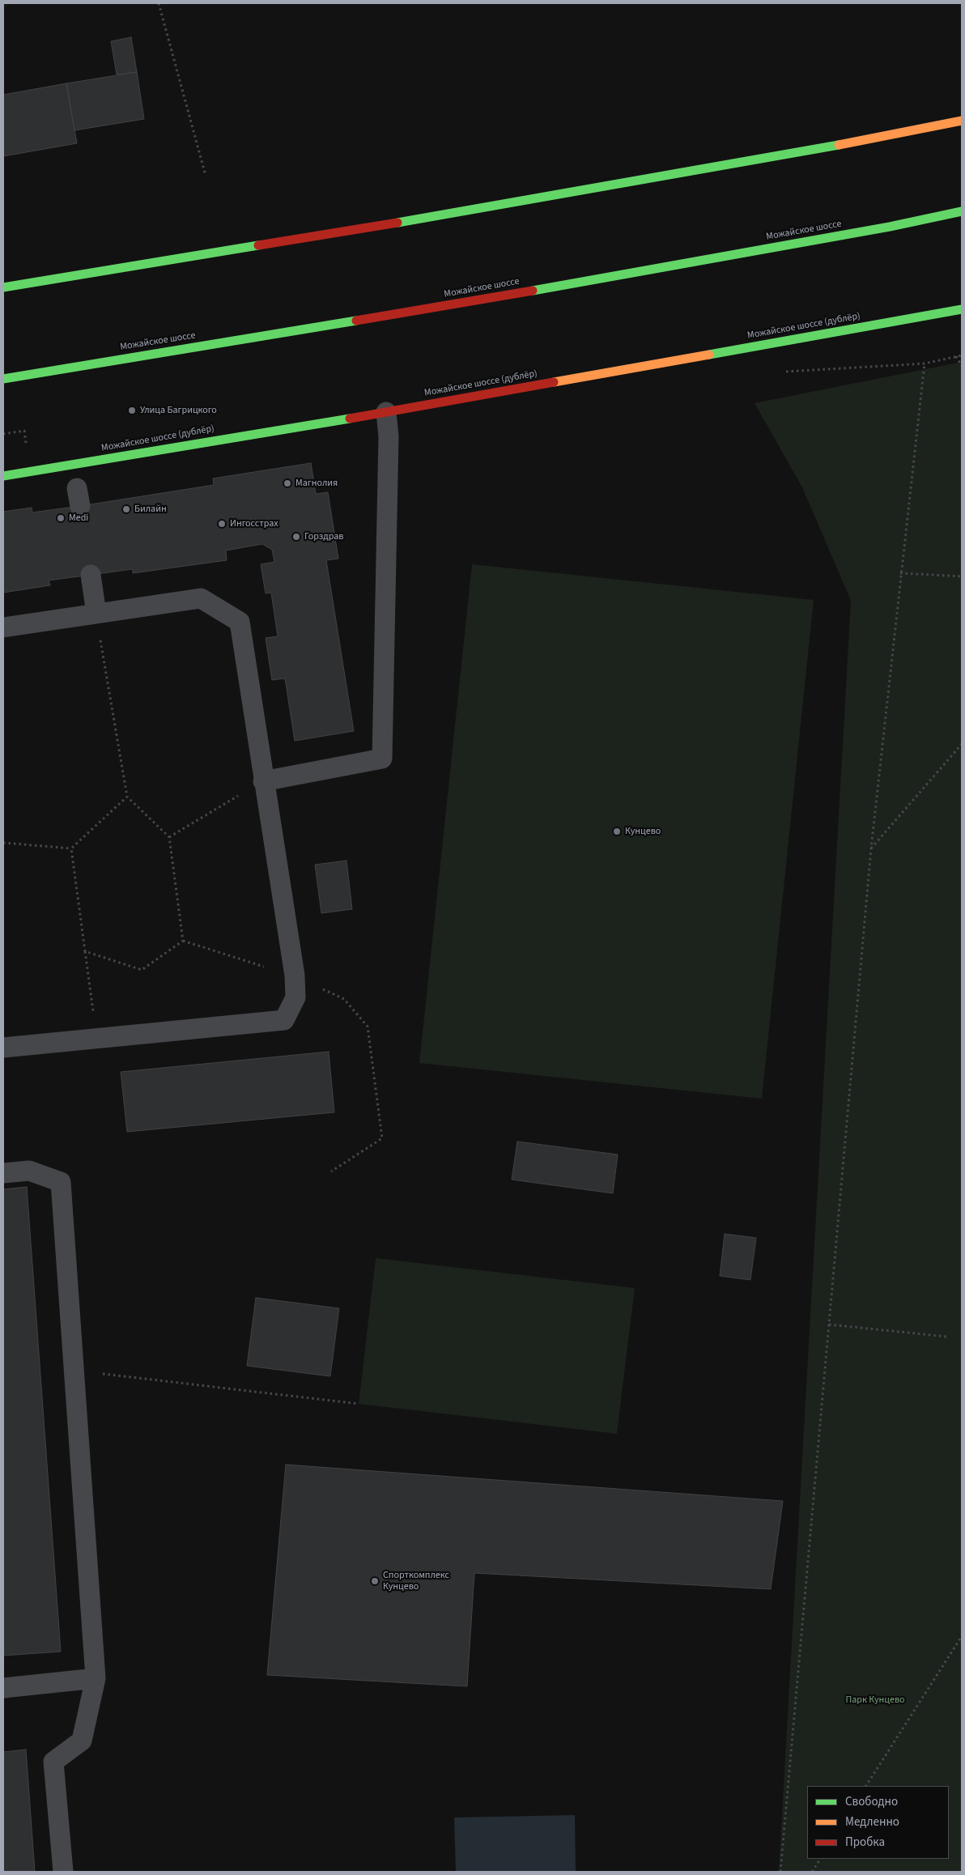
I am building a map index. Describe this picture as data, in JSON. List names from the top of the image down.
{
  "streets": {
    "main road": ["Можайское шоссе", "Можайское шоссе (дублёр)"]
  },
  "parks": ["Парк Кунцево"],
  "places": [
    "Улица Багрицкого",
    "Магнолия",
    "Билайн",
    "Medi",
    "Ингосстрах",
    "Горздрав",
    "Кунцево",
    "Спорткомплекс Кунцево"
  ],
  "legend": ["Свободно", "Медленно", "Пробка"]
}
